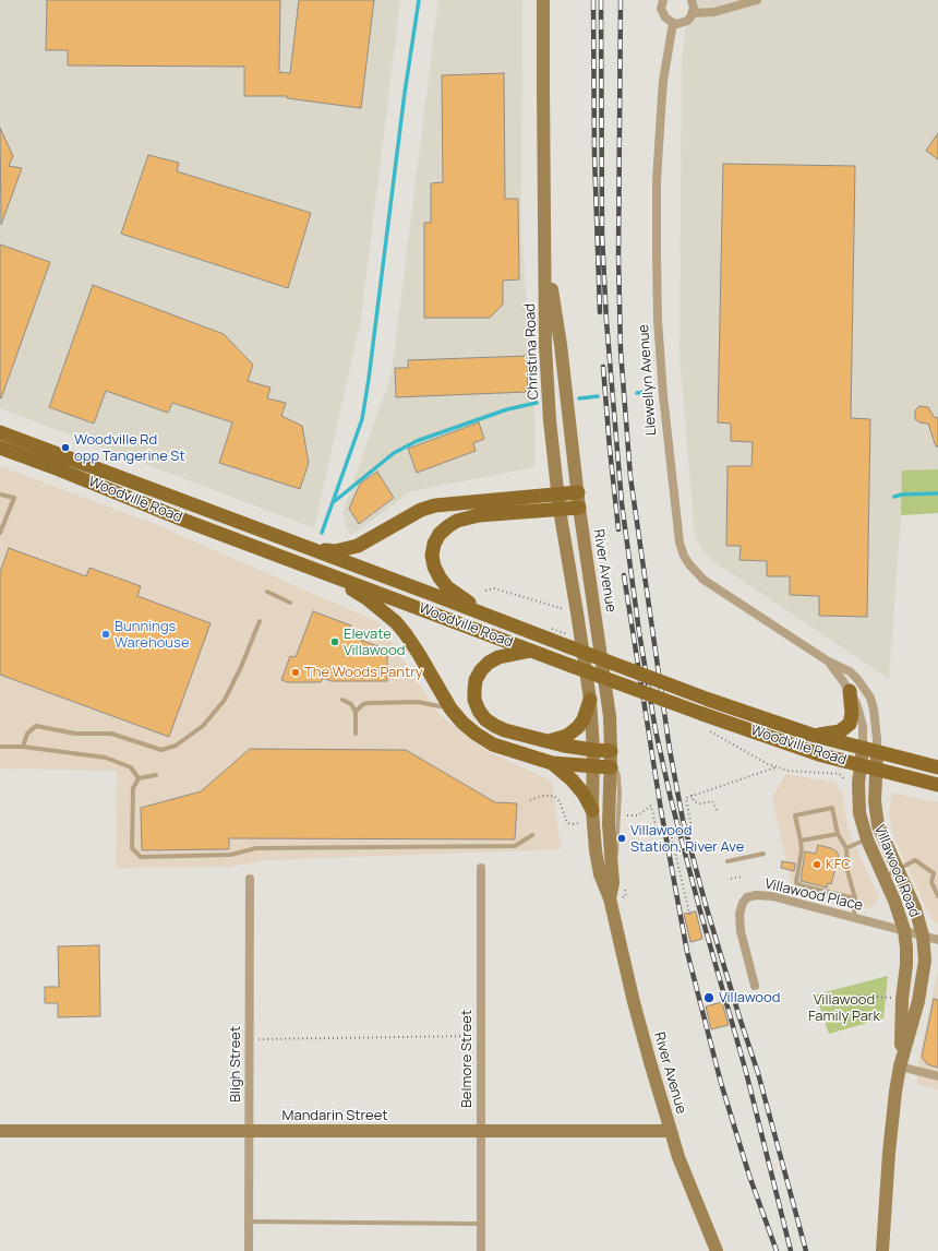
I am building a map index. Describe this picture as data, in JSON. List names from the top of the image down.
{
  "streets": {
    "main road": [
      "Christina Road",
      "Llewellyn Avenue",
      "Woodville Road",
      "River Avenue",
      "Villawood Road",
      "Mandarin Street"
    ],
    "street": ["Villawood Place", "Belmore Street", "Bligh Street"]
  },
  "crossings": [
    ["Christina Road", "River Avenue"],
    ["Llewellyn Avenue", "Woodville Road"],
    ["Llewellyn Avenue", "Villawood Road"],
    ["Woodville Road", "Villawood Road"],
    ["River Avenue", "Mandarin Street"],
    ["Villawood Road", "Villawood Place"],
    ["Belmore Street", "Mandarin Street"],
    ["Bligh Street", "Mandarin Street"]
  ],
  "parks": ["Villawood Family Park"],
  "places": [
    "Woodville Rd opp Tangerine St",
    "Bunnings Warehouse",
    "Elevate Villawood",
    "The Woods Pantry",
    "Villawood Station, River Ave",
    "KFC",
    "Villawood"
  ]
}
